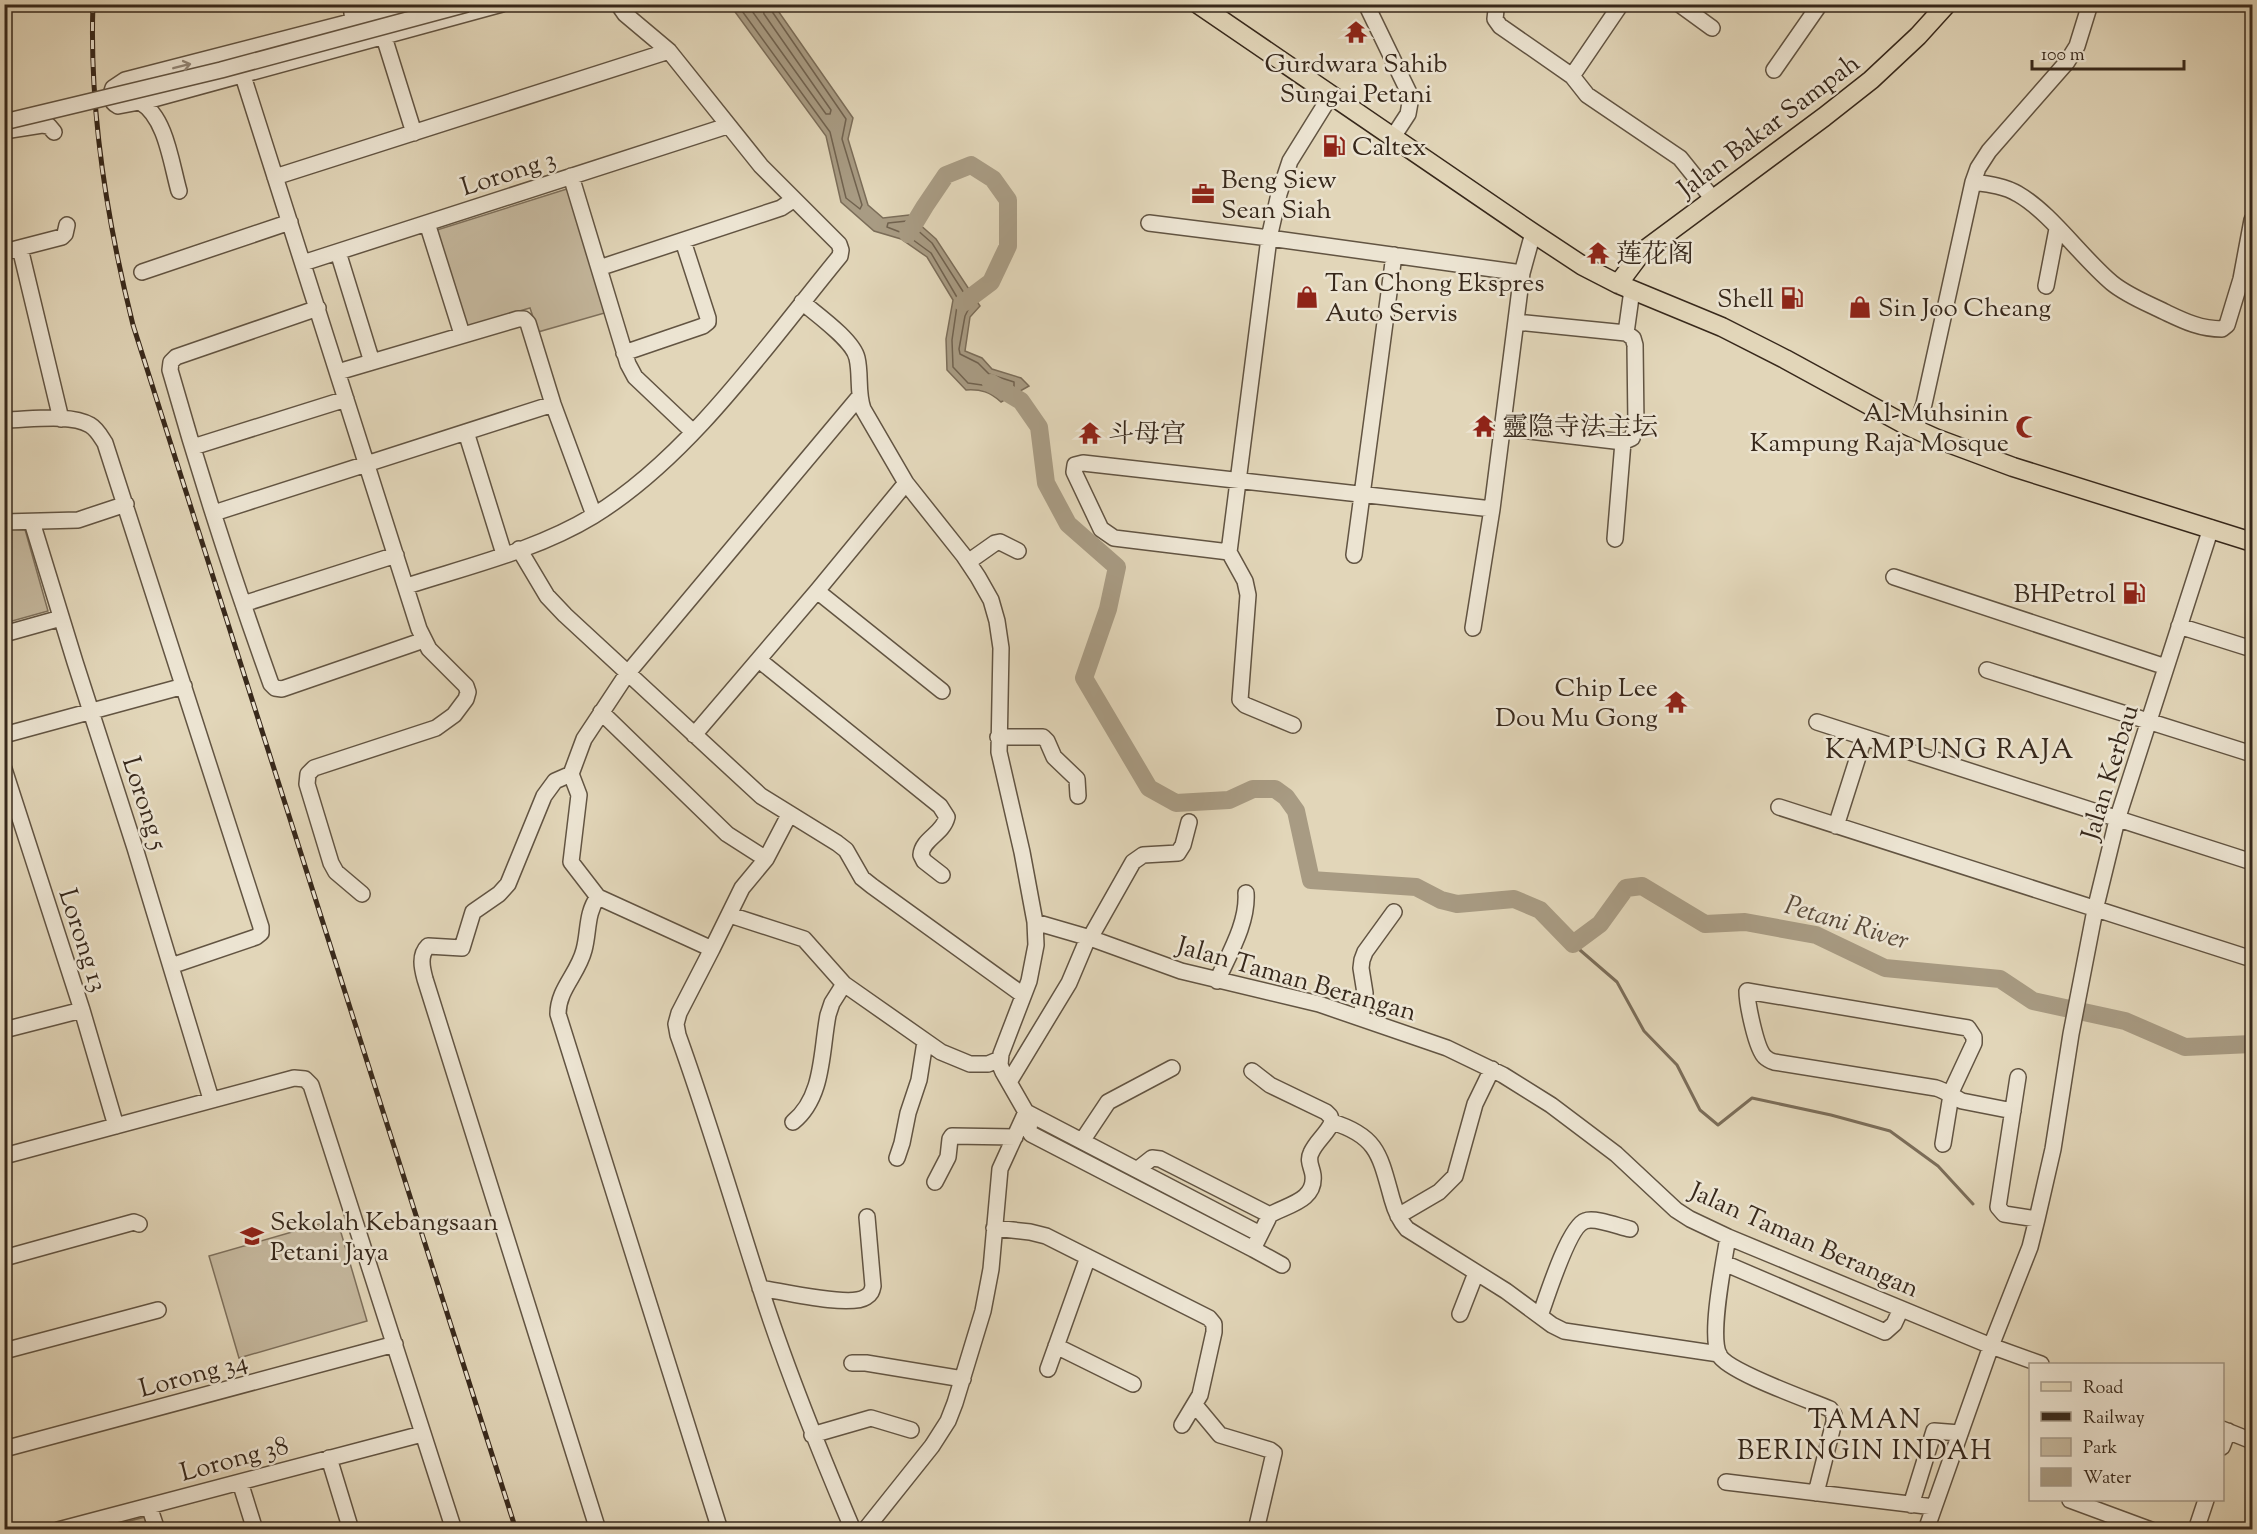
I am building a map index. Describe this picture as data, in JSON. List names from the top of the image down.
{
  "streets": {
    "main road": ["Jalan Bakar Sampah"],
    "street": [
      "Lorong 3",
      "Jalan Kerbau",
      "Lorong 5",
      "Lorong 13",
      "Jalan Taman Berangan",
      "Lorong 34",
      "Lorong 38"
    ]
  },
  "crossings": [
    ["Jalan Kerbau", "Jalan Taman Berangan"]
  ],
  "districts": ["KAMPUNG RAJA", "TAMAN BERINGIN INDAH"],
  "water": ["Petani River"],
  "places": {
    "temple": [
      "Gurdwara Sahib Sungai Petani",
      "莲花阁",
      "靈隐寺法主坛",
      "斗母宫",
      "Chip Lee Dou Mu Gong"
    ],
    "fuel station": ["Caltex", "Shell", "BHPetrol"],
    "office": ["Beng Siew Sean Siah"],
    "shop": ["Tan Chong Ekspres Auto Servis", "Sin Joo Cheang"],
    "mosque": ["Al-Muhsinin Kampung Raja Mosque"],
    "school or university": ["Sekolah Kebangsaan Petani Jaya"]
  },
  "legend": [
    "Road",
    "Railway",
    "Park",
    "Water"
  ],
  "scale_bar": "100 m"
}
